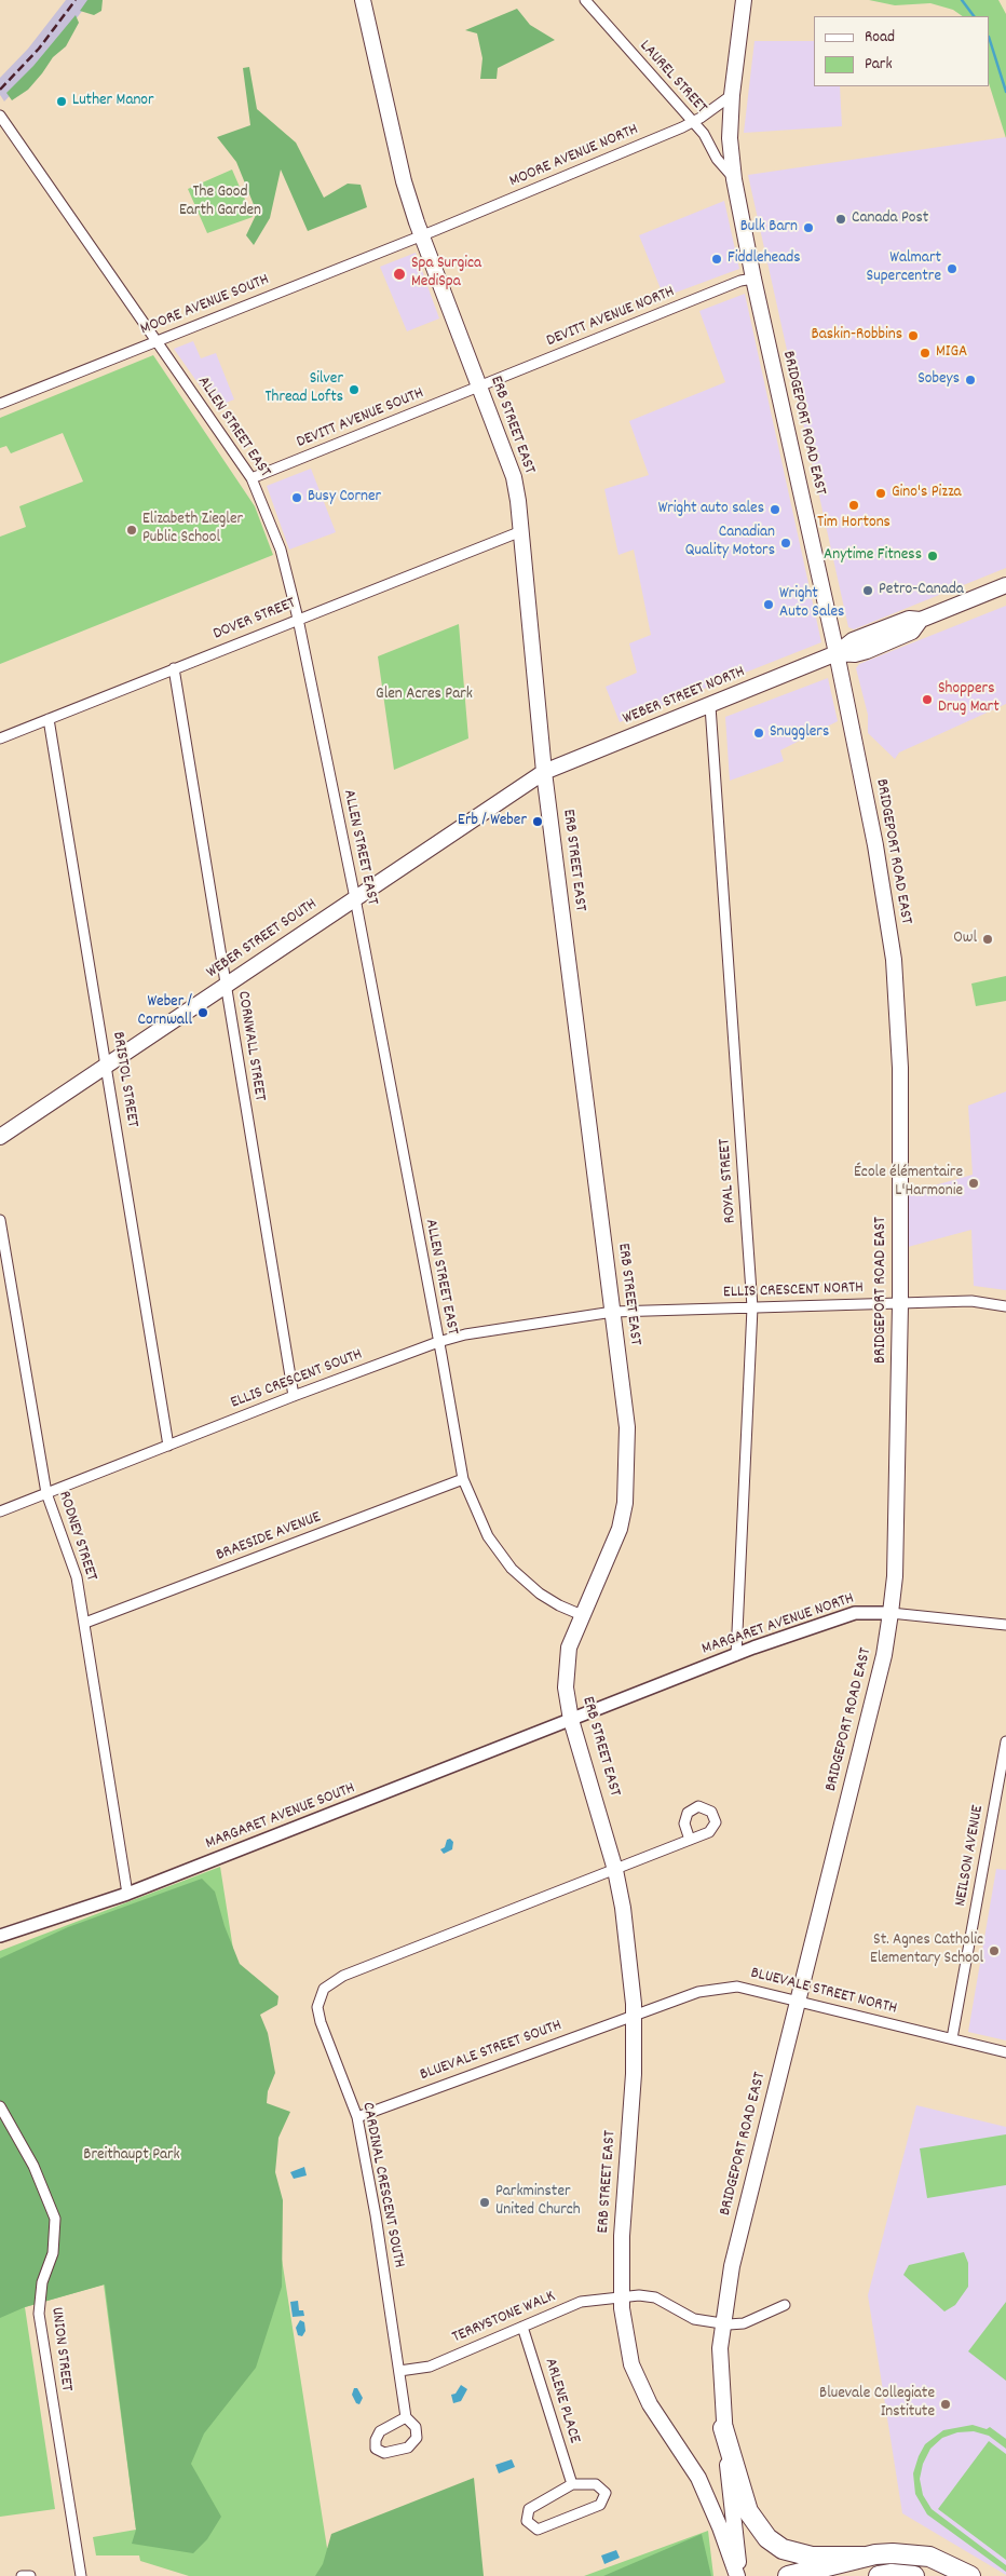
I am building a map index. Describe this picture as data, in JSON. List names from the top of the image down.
{
  "streets": {
    "main road": [
      "BRIDGEPORT ROAD EAST",
      "ERB STREET EAST",
      "WEBER STREET NORTH",
      "WEBER STREET SOUTH"
    ],
    "street": [
      "LAUREL STREET",
      "MOORE AVENUE NORTH",
      "MOORE AVENUE SOUTH",
      "DEVITT AVENUE NORTH",
      "DEVITT AVENUE SOUTH",
      "ALLEN STREET EAST",
      "DOVER STREET",
      "CORNWALL STREET",
      "BRISTOL STREET",
      "ROYAL STREET",
      "ELLIS CRESCENT NORTH",
      "ELLIS CRESCENT SOUTH",
      "RODNEY STREET",
      "BRAESIDE AVENUE",
      "MARGARET AVENUE NORTH",
      "MARGARET AVENUE SOUTH",
      "NEILSON AVENUE",
      "BLUEVALE STREET NORTH",
      "BLUEVALE STREET SOUTH",
      "CARDINAL CRESCENT SOUTH",
      "TERRYSTONE WALK",
      "UNION STREET",
      "ARLENE PLACE"
    ]
  },
  "crossings": [
    ["LAUREL STREET", "MOORE AVENUE NORTH"],
    ["LAUREL STREET", "BRIDGEPORT ROAD EAST"],
    ["MOORE AVENUE NORTH", "MOORE AVENUE SOUTH"],
    ["MOORE AVENUE NORTH", "BRIDGEPORT ROAD EAST"],
    ["MOORE AVENUE NORTH", "ERB STREET EAST"],
    ["MOORE AVENUE SOUTH", "ERB STREET EAST"],
    ["MOORE AVENUE SOUTH", "ALLEN STREET EAST"],
    ["DEVITT AVENUE NORTH", "DEVITT AVENUE SOUTH"],
    ["DEVITT AVENUE NORTH", "BRIDGEPORT ROAD EAST"],
    ["DEVITT AVENUE NORTH", "ERB STREET EAST"],
    ["DEVITT AVENUE SOUTH", "ERB STREET EAST"],
    ["DEVITT AVENUE SOUTH", "ALLEN STREET EAST"],
    ["BRIDGEPORT ROAD EAST", "ERB STREET EAST"],
    ["BRIDGEPORT ROAD EAST", "WEBER STREET NORTH"],
    ["BRIDGEPORT ROAD EAST", "ELLIS CRESCENT NORTH"],
    ["BRIDGEPORT ROAD EAST", "MARGARET AVENUE NORTH"],
    ["BRIDGEPORT ROAD EAST", "BLUEVALE STREET NORTH"],
    ["BRIDGEPORT ROAD EAST", "TERRYSTONE WALK"],
    ["ERB STREET EAST", "ALLEN STREET EAST"],
    ["ERB STREET EAST", "DOVER STREET"],
    ["ERB STREET EAST", "WEBER STREET NORTH"],
    ["ERB STREET EAST", "WEBER STREET SOUTH"],
    ["ERB STREET EAST", "ELLIS CRESCENT NORTH"],
    ["ERB STREET EAST", "ELLIS CRESCENT SOUTH"],
    ["ERB STREET EAST", "MARGARET AVENUE NORTH"],
    ["ERB STREET EAST", "MARGARET AVENUE SOUTH"],
    ["ERB STREET EAST", "BLUEVALE STREET NORTH"],
    ["ERB STREET EAST", "BLUEVALE STREET SOUTH"],
    ["ERB STREET EAST", "CARDINAL CRESCENT SOUTH"],
    ["ERB STREET EAST", "TERRYSTONE WALK"],
    ["ALLEN STREET EAST", "DOVER STREET"],
    ["ALLEN STREET EAST", "WEBER STREET SOUTH"],
    ["ALLEN STREET EAST", "ELLIS CRESCENT SOUTH"],
    ["ALLEN STREET EAST", "BRAESIDE AVENUE"],
    ["DOVER STREET", "CORNWALL STREET"],
    ["DOVER STREET", "BRISTOL STREET"],
    ["WEBER STREET NORTH", "WEBER STREET SOUTH"],
    ["WEBER STREET NORTH", "ROYAL STREET"],
    ["WEBER STREET SOUTH", "CORNWALL STREET"],
    ["WEBER STREET SOUTH", "BRISTOL STREET"],
    ["CORNWALL STREET", "ELLIS CRESCENT SOUTH"],
    ["BRISTOL STREET", "ELLIS CRESCENT SOUTH"],
    ["ROYAL STREET", "ELLIS CRESCENT NORTH"],
    ["ROYAL STREET", "MARGARET AVENUE NORTH"],
    ["ELLIS CRESCENT NORTH", "ELLIS CRESCENT SOUTH"],
    ["ELLIS CRESCENT SOUTH", "RODNEY STREET"],
    ["RODNEY STREET", "BRAESIDE AVENUE"],
    ["RODNEY STREET", "MARGARET AVENUE SOUTH"],
    ["MARGARET AVENUE NORTH", "MARGARET AVENUE SOUTH"],
    ["NEILSON AVENUE", "BLUEVALE STREET NORTH"],
    ["BLUEVALE STREET NORTH", "BLUEVALE STREET SOUTH"],
    ["BLUEVALE STREET SOUTH", "CARDINAL CRESCENT SOUTH"],
    ["CARDINAL CRESCENT SOUTH", "TERRYSTONE WALK"],
    ["TERRYSTONE WALK", "ARLENE PLACE"]
  ],
  "parks": ["The Good Earth Garden", "Glen Acres Park", "Breithaupt Park"],
  "places": [
    "Luther Manor",
    "Canada Post",
    "Bulk Barn",
    "Fiddleheads",
    "Walmart Supercentre",
    "Spa Surgica MediSpa",
    "Baskin-Robbins",
    "MIGA",
    "Sobeys",
    "Silver Thread Lofts",
    "Gino's Pizza",
    "Busy Corner",
    "Tim Hortons",
    "Wright auto sales",
    "Elizabeth Ziegler Public School",
    "Canadian Quality Motors",
    "Anytime Fitness",
    "Petro-Canada",
    "Wright Auto Sales",
    "Shoppers Drug Mart",
    "Snugglers",
    "Erb / Weber",
    "Owl",
    "Weber / Cornwall",
    "École élémentaire L'Harmonie",
    "St. Agnes Catholic Elementary School",
    "Parkminster United Church",
    "Bluevale Collegiate Institute"
  ],
  "legend": ["Road", "Park"]
}
